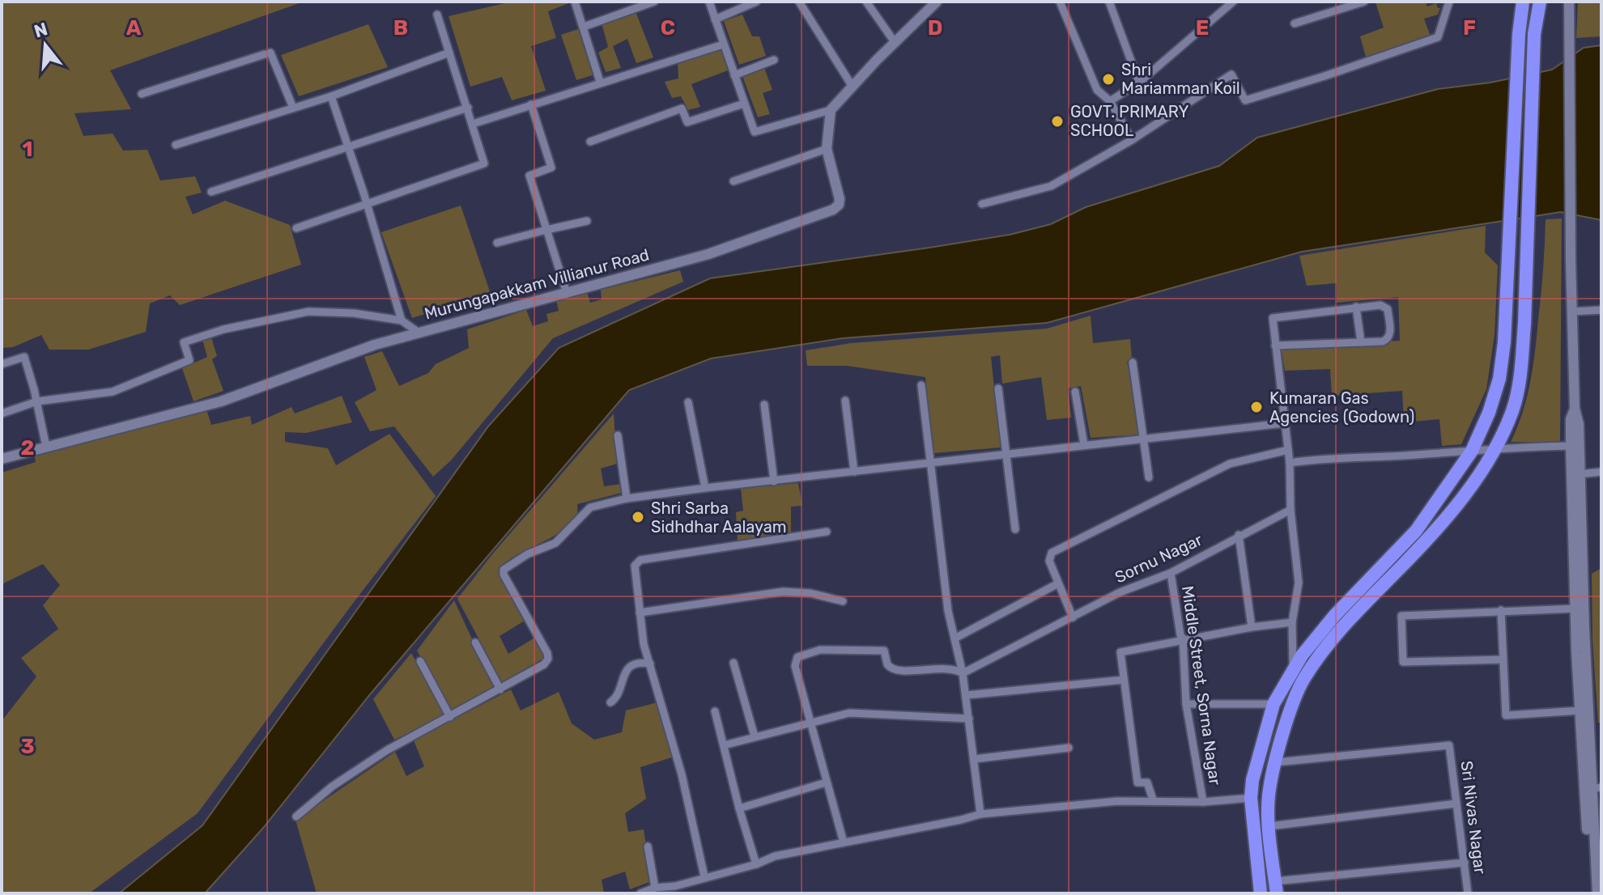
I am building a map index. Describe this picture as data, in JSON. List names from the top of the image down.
{
  "streets": {
    "street": [
      "Murungapakkam Villianur Road",
      "Sornu Nagar",
      "Middle Street, Sorna Nagar",
      "Sri Nivas Nagar"
    ]
  },
  "crossings": [
    ["Sornu Nagar", "Middle Street, Sorna Nagar"]
  ],
  "places": [
    "Shri Mariamman Koil",
    "GOVT. PRIMARY SCHOOL",
    "Kumaran Gas Agencies (Godown)",
    "Shri Sarba Sidhdhar Aalayam"
  ],
  "north": "top",
  "grid": {
    "columns": [
      "A",
      "B",
      "C",
      "D",
      "E",
      "F"
    ],
    "rows": ["1", "2", "3"]
  }
}
